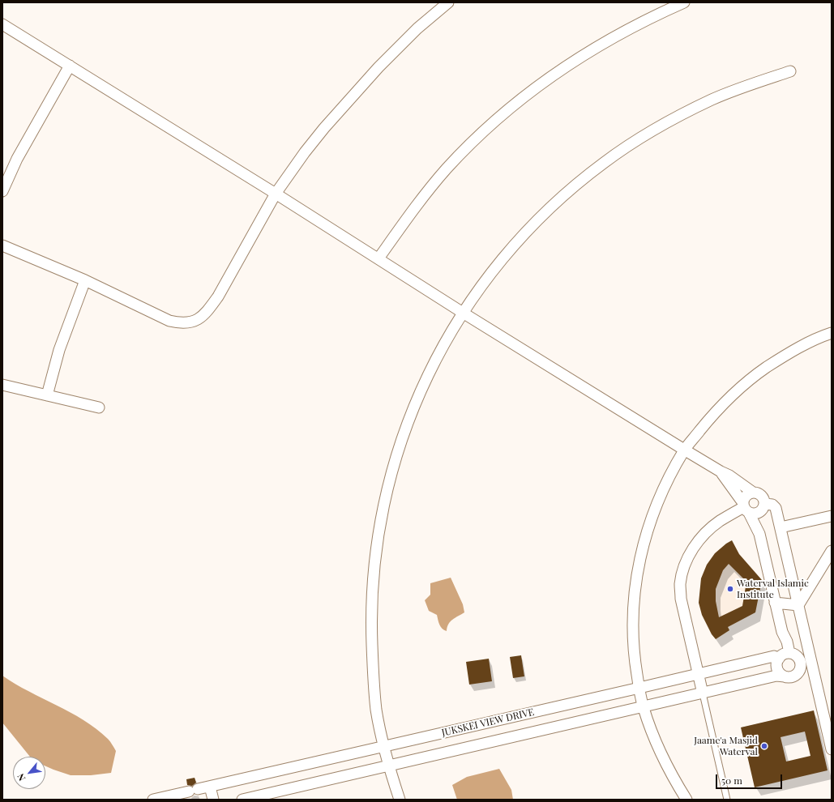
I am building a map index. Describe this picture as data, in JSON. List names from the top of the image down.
{
  "streets": {
    "street": ["JUKSKEI VIEW DRIVE"]
  },
  "places": ["Waterval Islamic Institute", "Jaame'a Masjid Waterval"],
  "scale_bar": "50 m",
  "north": "bottom left"
}
